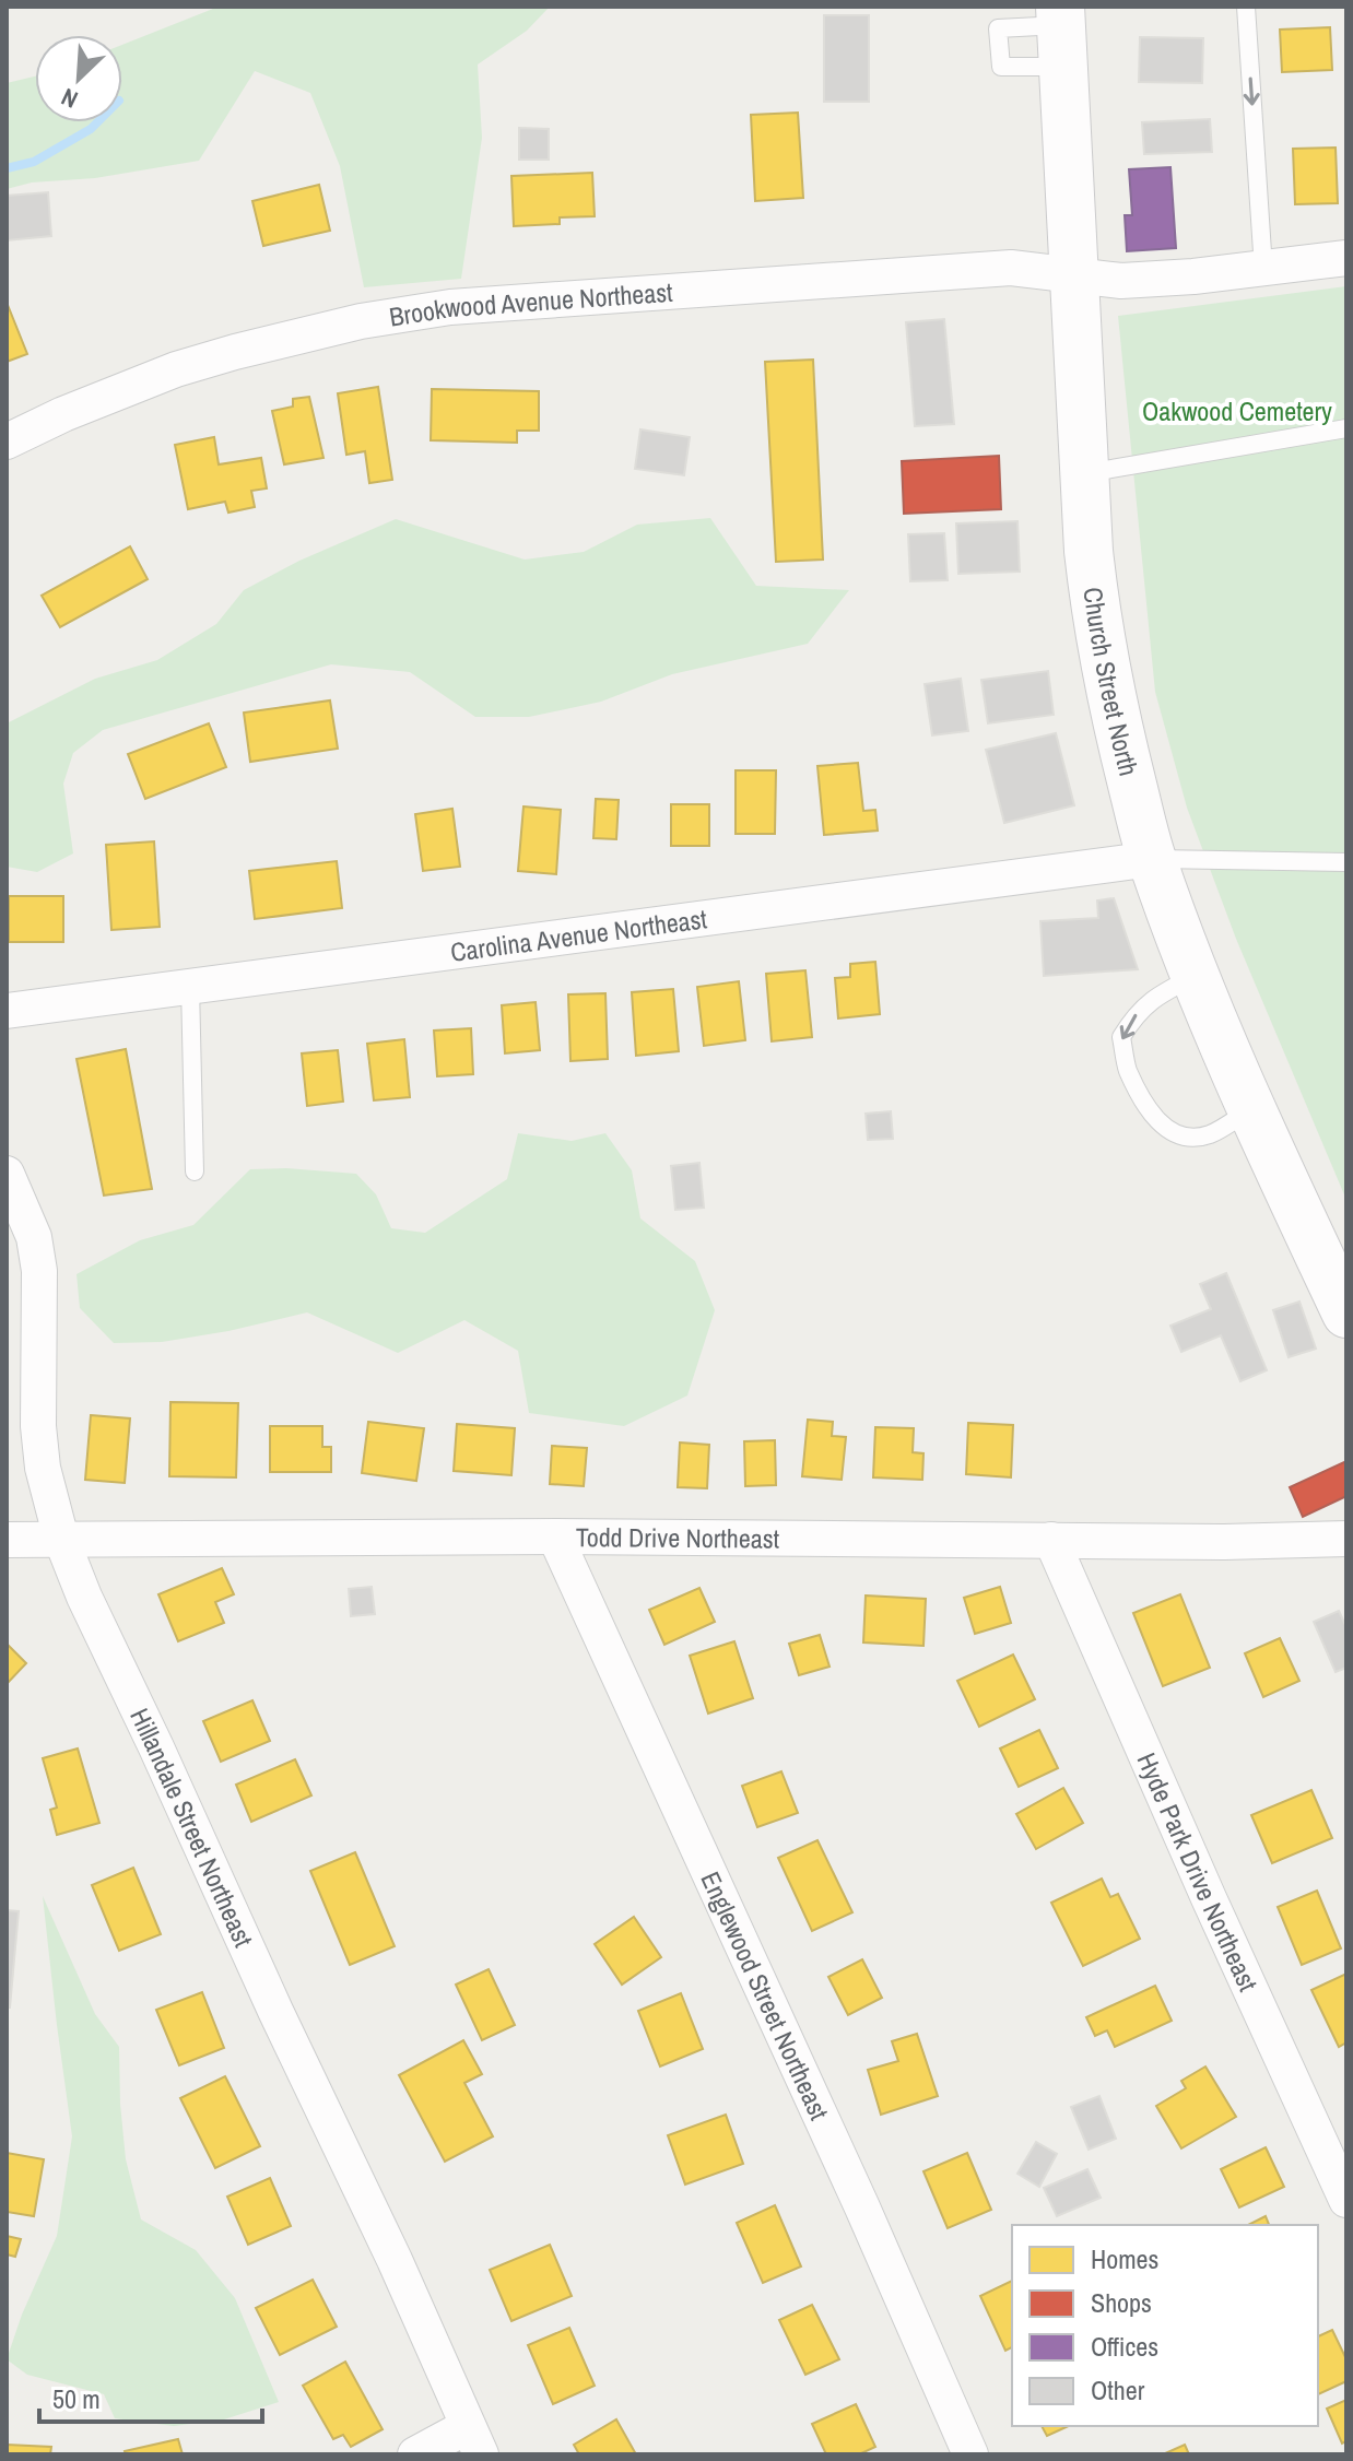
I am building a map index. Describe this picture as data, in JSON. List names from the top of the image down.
{
  "streets": {
    "main road": ["Church Street North"],
    "street": [
      "Brookwood Avenue Northeast",
      "Carolina Avenue Northeast",
      "Todd Drive Northeast",
      "Hillandale Street Northeast",
      "Hyde Park Drive Northeast",
      "Englewood Street Northeast"
    ]
  },
  "crossings": [
    ["Brookwood Avenue Northeast", "Church Street North"],
    ["Church Street North", "Carolina Avenue Northeast"],
    ["Todd Drive Northeast", "Hillandale Street Northeast"],
    ["Todd Drive Northeast", "Hyde Park Drive Northeast"],
    ["Todd Drive Northeast", "Englewood Street Northeast"]
  ],
  "parks": ["Oakwood Cemetery"],
  "legend": [
    "Homes",
    "Shops",
    "Offices",
    "Other"
  ],
  "scale_bar": "50 m",
  "north": "bottom left"
}
